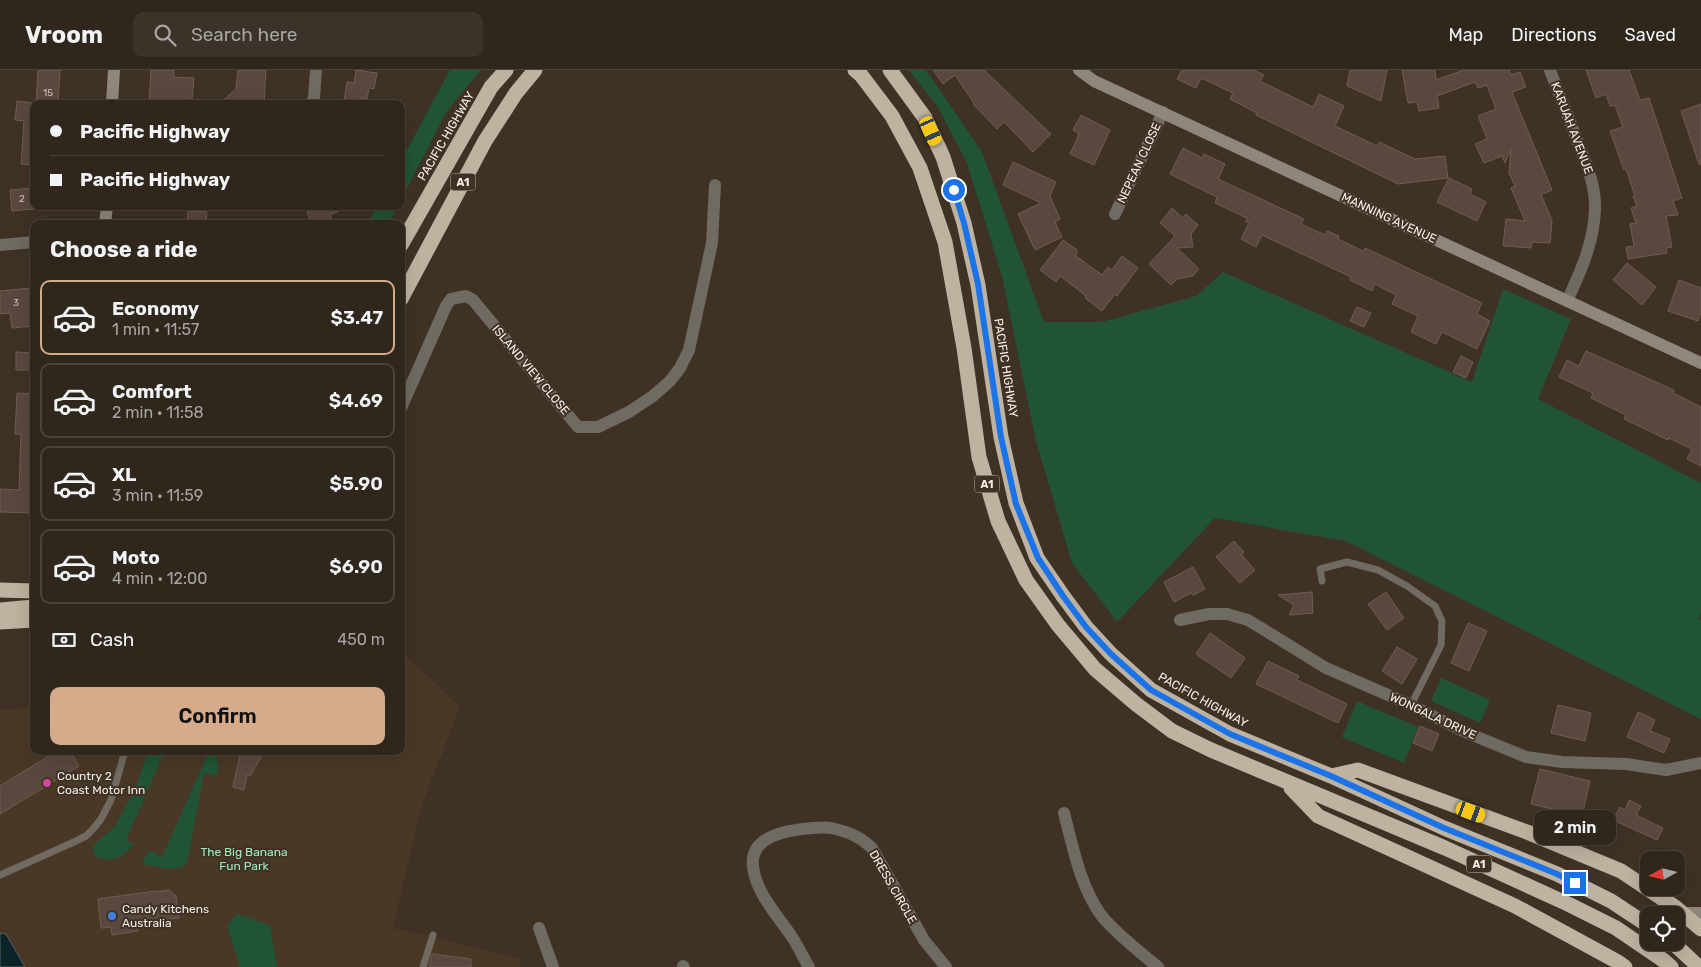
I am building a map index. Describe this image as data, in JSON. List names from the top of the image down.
{
  "streets": {
    "highway": ["PACIFIC HIGHWAY", "A1"],
    "street": [
      "KARUAH AVENUE",
      "NEPEAN CLOSE",
      "MANNING AVENUE",
      "ISLAND VIEW CLOSE",
      "WONGALA DRIVE",
      "DRESS CIRCLE"
    ]
  },
  "crossings": [
    ["KARUAH AVENUE", "MANNING AVENUE"],
    ["NEPEAN CLOSE", "MANNING AVENUE"]
  ],
  "parks": ["The Big Banana Fun Park"],
  "places": ["Country 2 Coast Motor Inn", "Candy Kitchens Australia"],
  "house_numbers": ["15", "2", "3"],
  "north": "left",
  "page": {
    "header": "Vroom",
    "search": "Search here",
    "nav": ["Map", "Directions", "Saved"],
    "banner": ["Pacific Highway", "Pacific Highway"],
    "heading": "Choose a ride",
    "list": [
      {
        "name": "Economy",
        "note": "1 min · 11:57",
        "value": "$3.47"
      },
      {
        "name": "Comfort",
        "note": "2 min · 11:58",
        "value": "$4.69"
      },
      {
        "name": "XL",
        "note": "3 min · 11:59",
        "value": "$5.90"
      },
      {
        "name": "Moto",
        "note": "4 min · 12:00",
        "value": "$6.90"
      }
    ],
    "pay": ["Cash", "450 m"],
    "buttons": "Confirm",
    "bubble": "2 min"
  }
}
